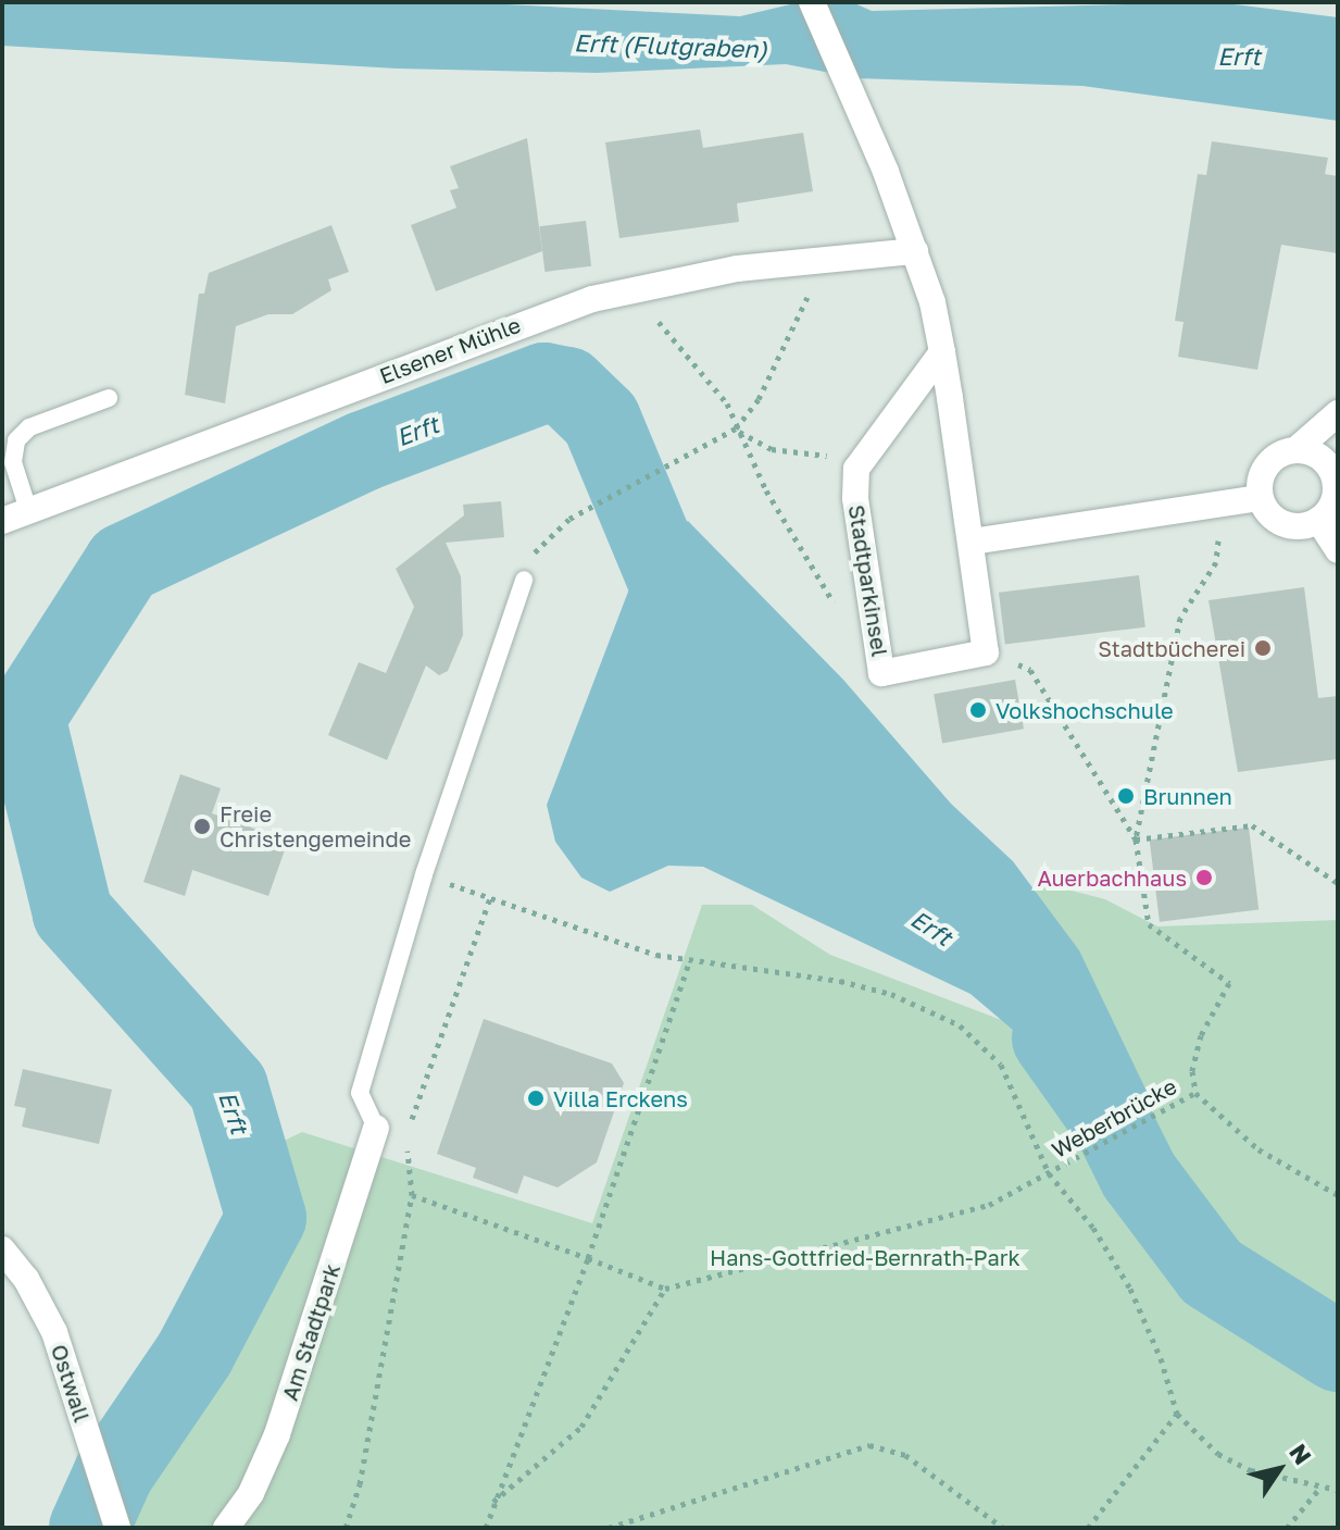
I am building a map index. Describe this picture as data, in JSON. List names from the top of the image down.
{
  "streets": {
    "street": [
      "Elsener Mühle",
      "Stadtparkinsel",
      "Am Stadtpark",
      "Ostwall"
    ],
    "path": ["Weberbrücke"]
  },
  "water": ["Erft (Flutgraben)", "Erft"],
  "parks": ["Hans-Gottfried-Bernrath-Park"],
  "places": [
    "Stadtbücherei",
    "Volkshochschule",
    "Brunnen",
    "Freie Christengemeinde",
    "Auerbachhaus",
    "Villa Erckens"
  ],
  "north": "top right"
}
